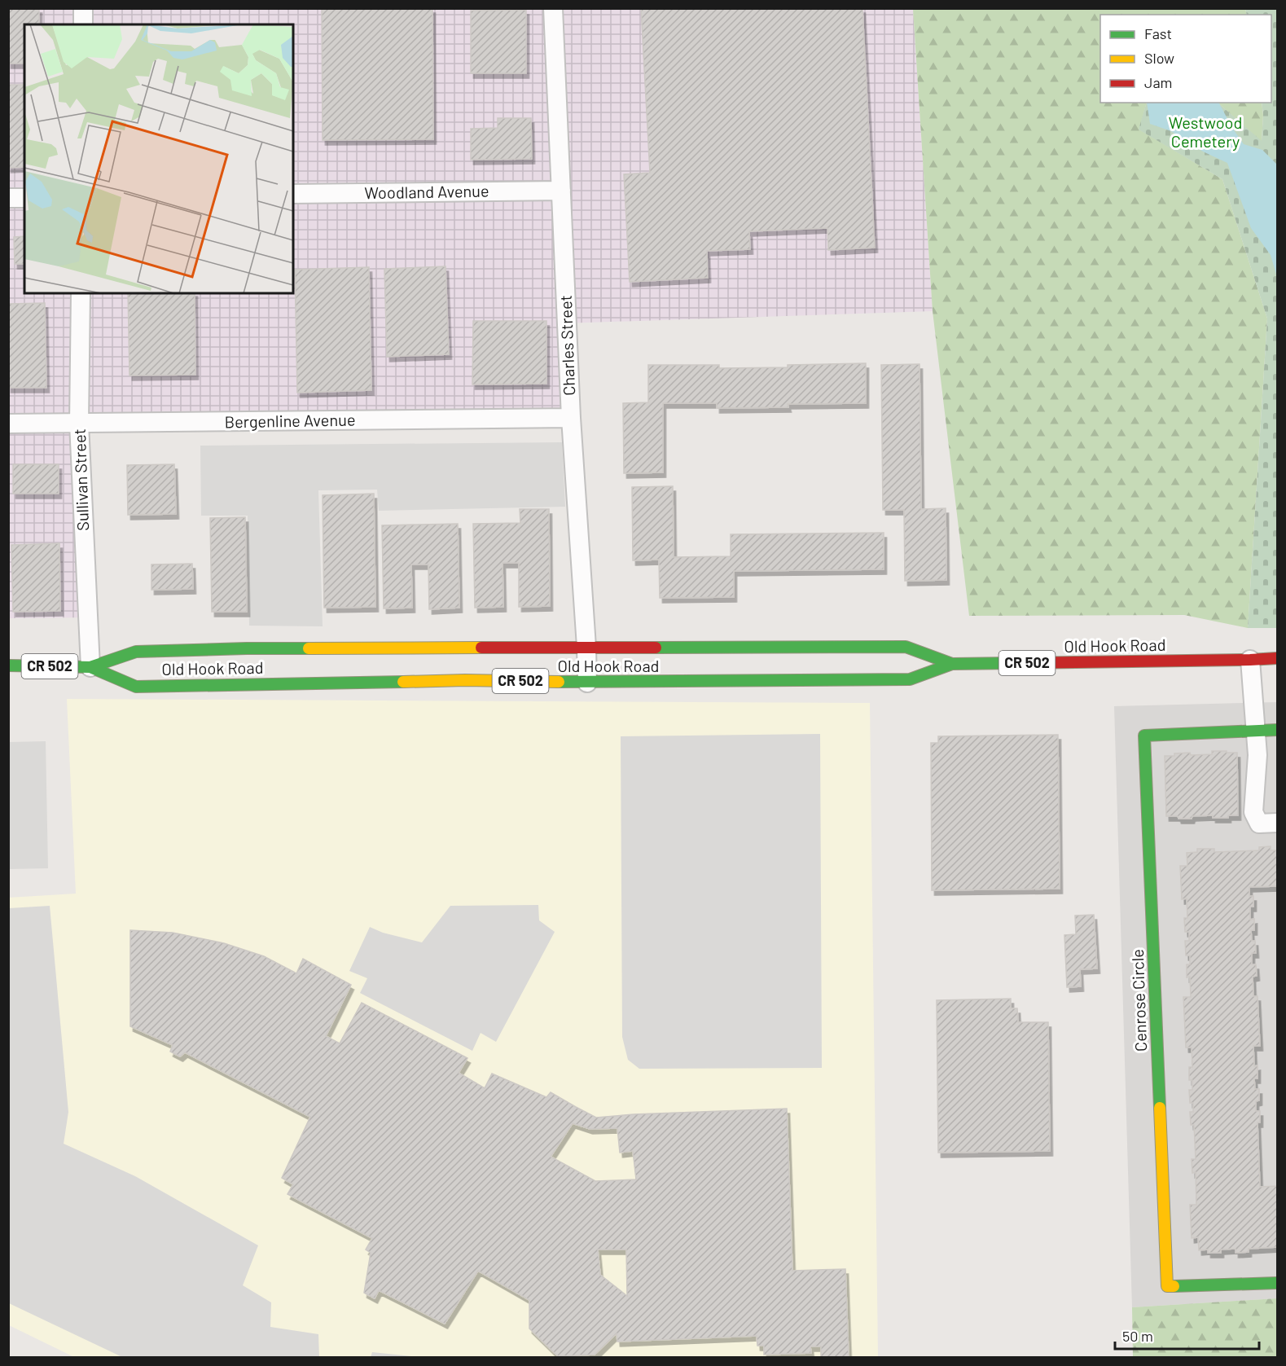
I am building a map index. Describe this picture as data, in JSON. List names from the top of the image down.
{
  "streets": {
    "main road": ["Old Hook Road", "CR 502", "Cenrose Circle"],
    "street": [
      "Woodland Avenue",
      "Charles Street",
      "Bergenline Avenue",
      "Sullivan Street"
    ]
  },
  "crossings": [
    ["Woodland Avenue", "Charles Street"],
    ["Charles Street", "Bergenline Avenue"],
    ["Charles Street", "Old Hook Road"],
    ["Bergenline Avenue", "Sullivan Street"],
    ["Sullivan Street", "Old Hook Road"]
  ],
  "parks": ["Westwood Cemetery"],
  "legend": ["Fast", "Slow", "Jam"],
  "scale_bar": "50 m"
}
